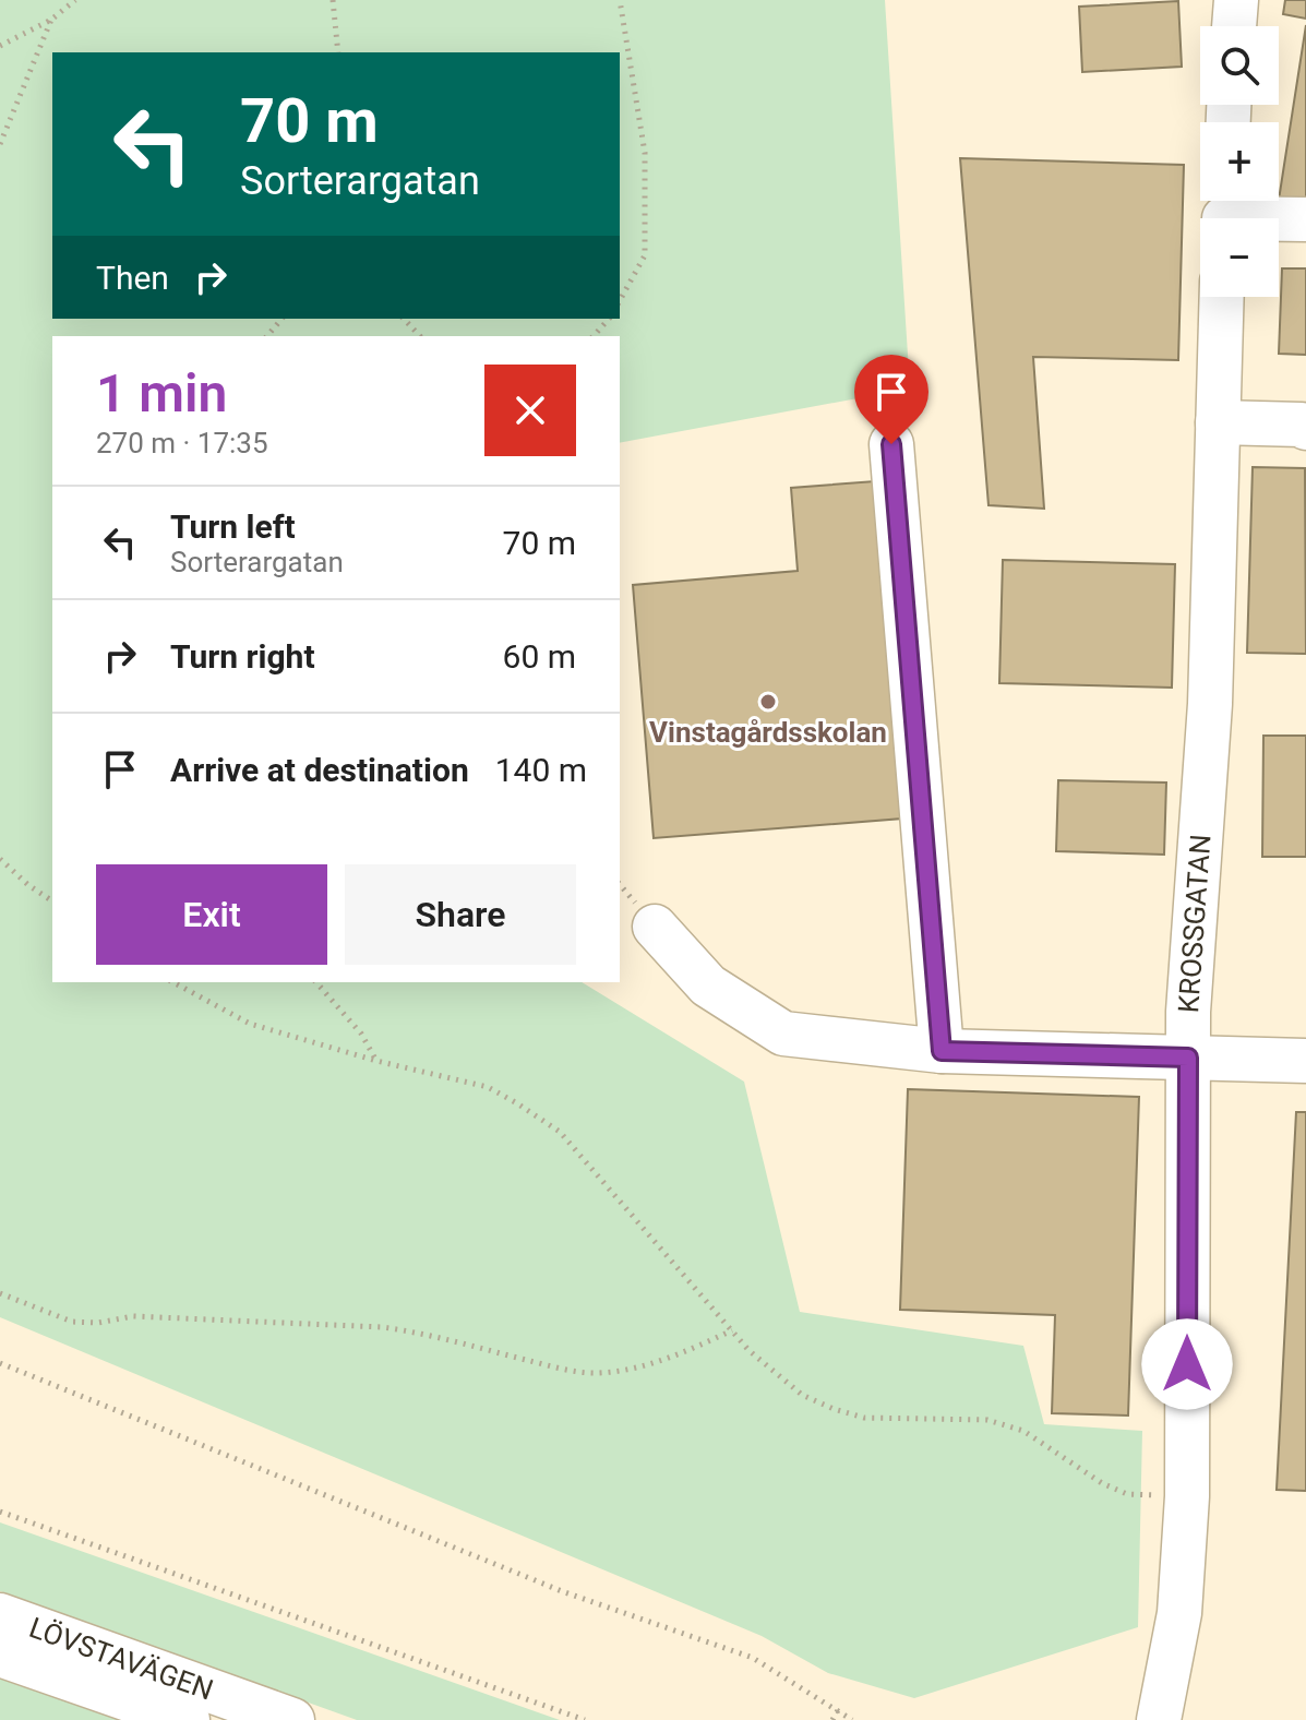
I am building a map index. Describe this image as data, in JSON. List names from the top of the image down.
{
  "streets": {
    "street": ["KROSSGATAN", "LÖVSTAVÄGEN"]
  },
  "places": ["Vinstagårdsskolan"],
  "page": {
    "map_buttons": ["+", "−"],
    "turn": ["70 m", "Sorterargatan"],
    "then": "Then",
    "heading": ["1 min", "270 m · 17:35"],
    "list": [
      {
        "name": "Turn left",
        "note": "Sorterargatan",
        "value": "70 m"
      },
      {
        "name": "Turn right",
        "value": "60 m"
      },
      {
        "name": "Arrive at destination",
        "value": "140 m"
      }
    ],
    "buttons": ["Exit", "Share"]
  }
}
